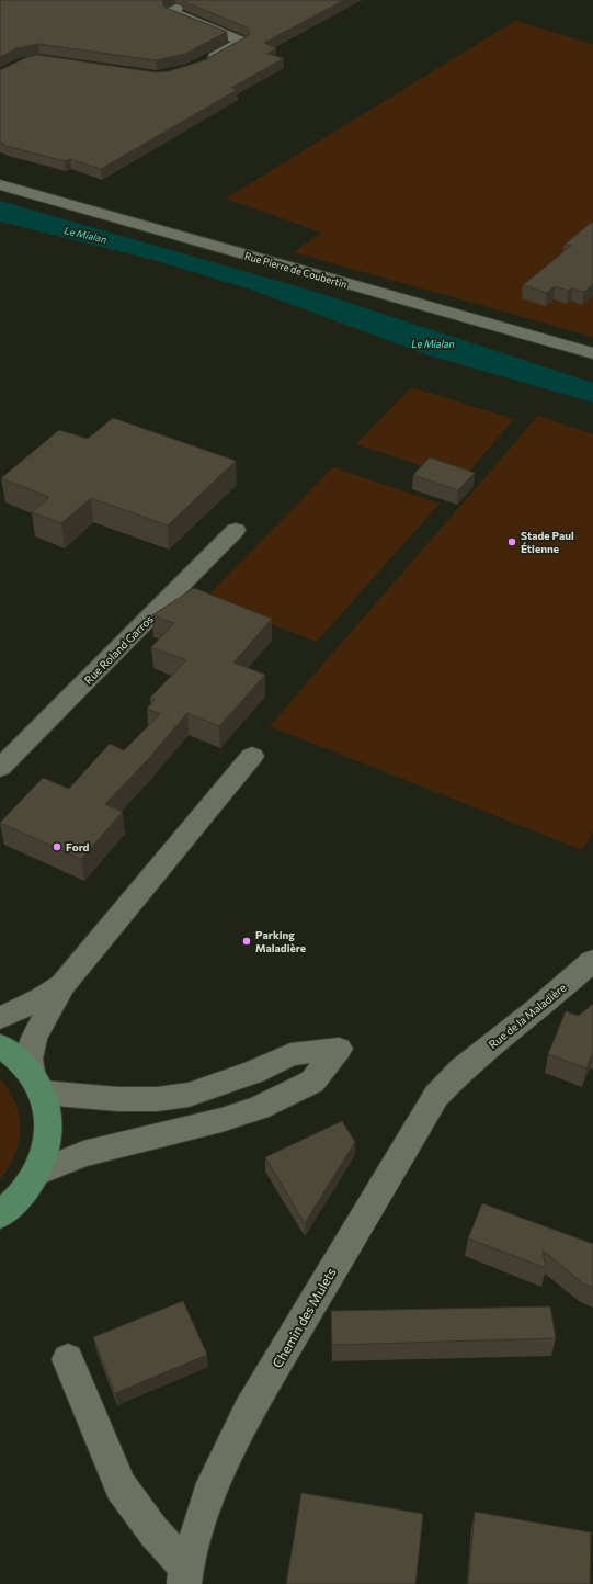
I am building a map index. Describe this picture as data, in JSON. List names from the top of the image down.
{
  "streets": {
    "street": [
      "Rue Pierre de Coubertin",
      "Rue Roland Garros",
      "Rue de la Maladière",
      "Chemin des Mulets"
    ]
  },
  "crossings": [
    ["Rue de la Maladière", "Chemin des Mulets"]
  ],
  "water": ["Le Mialan"],
  "places": ["Stade Paul Étienne", "Ford", "Parking Maladière"]
}
